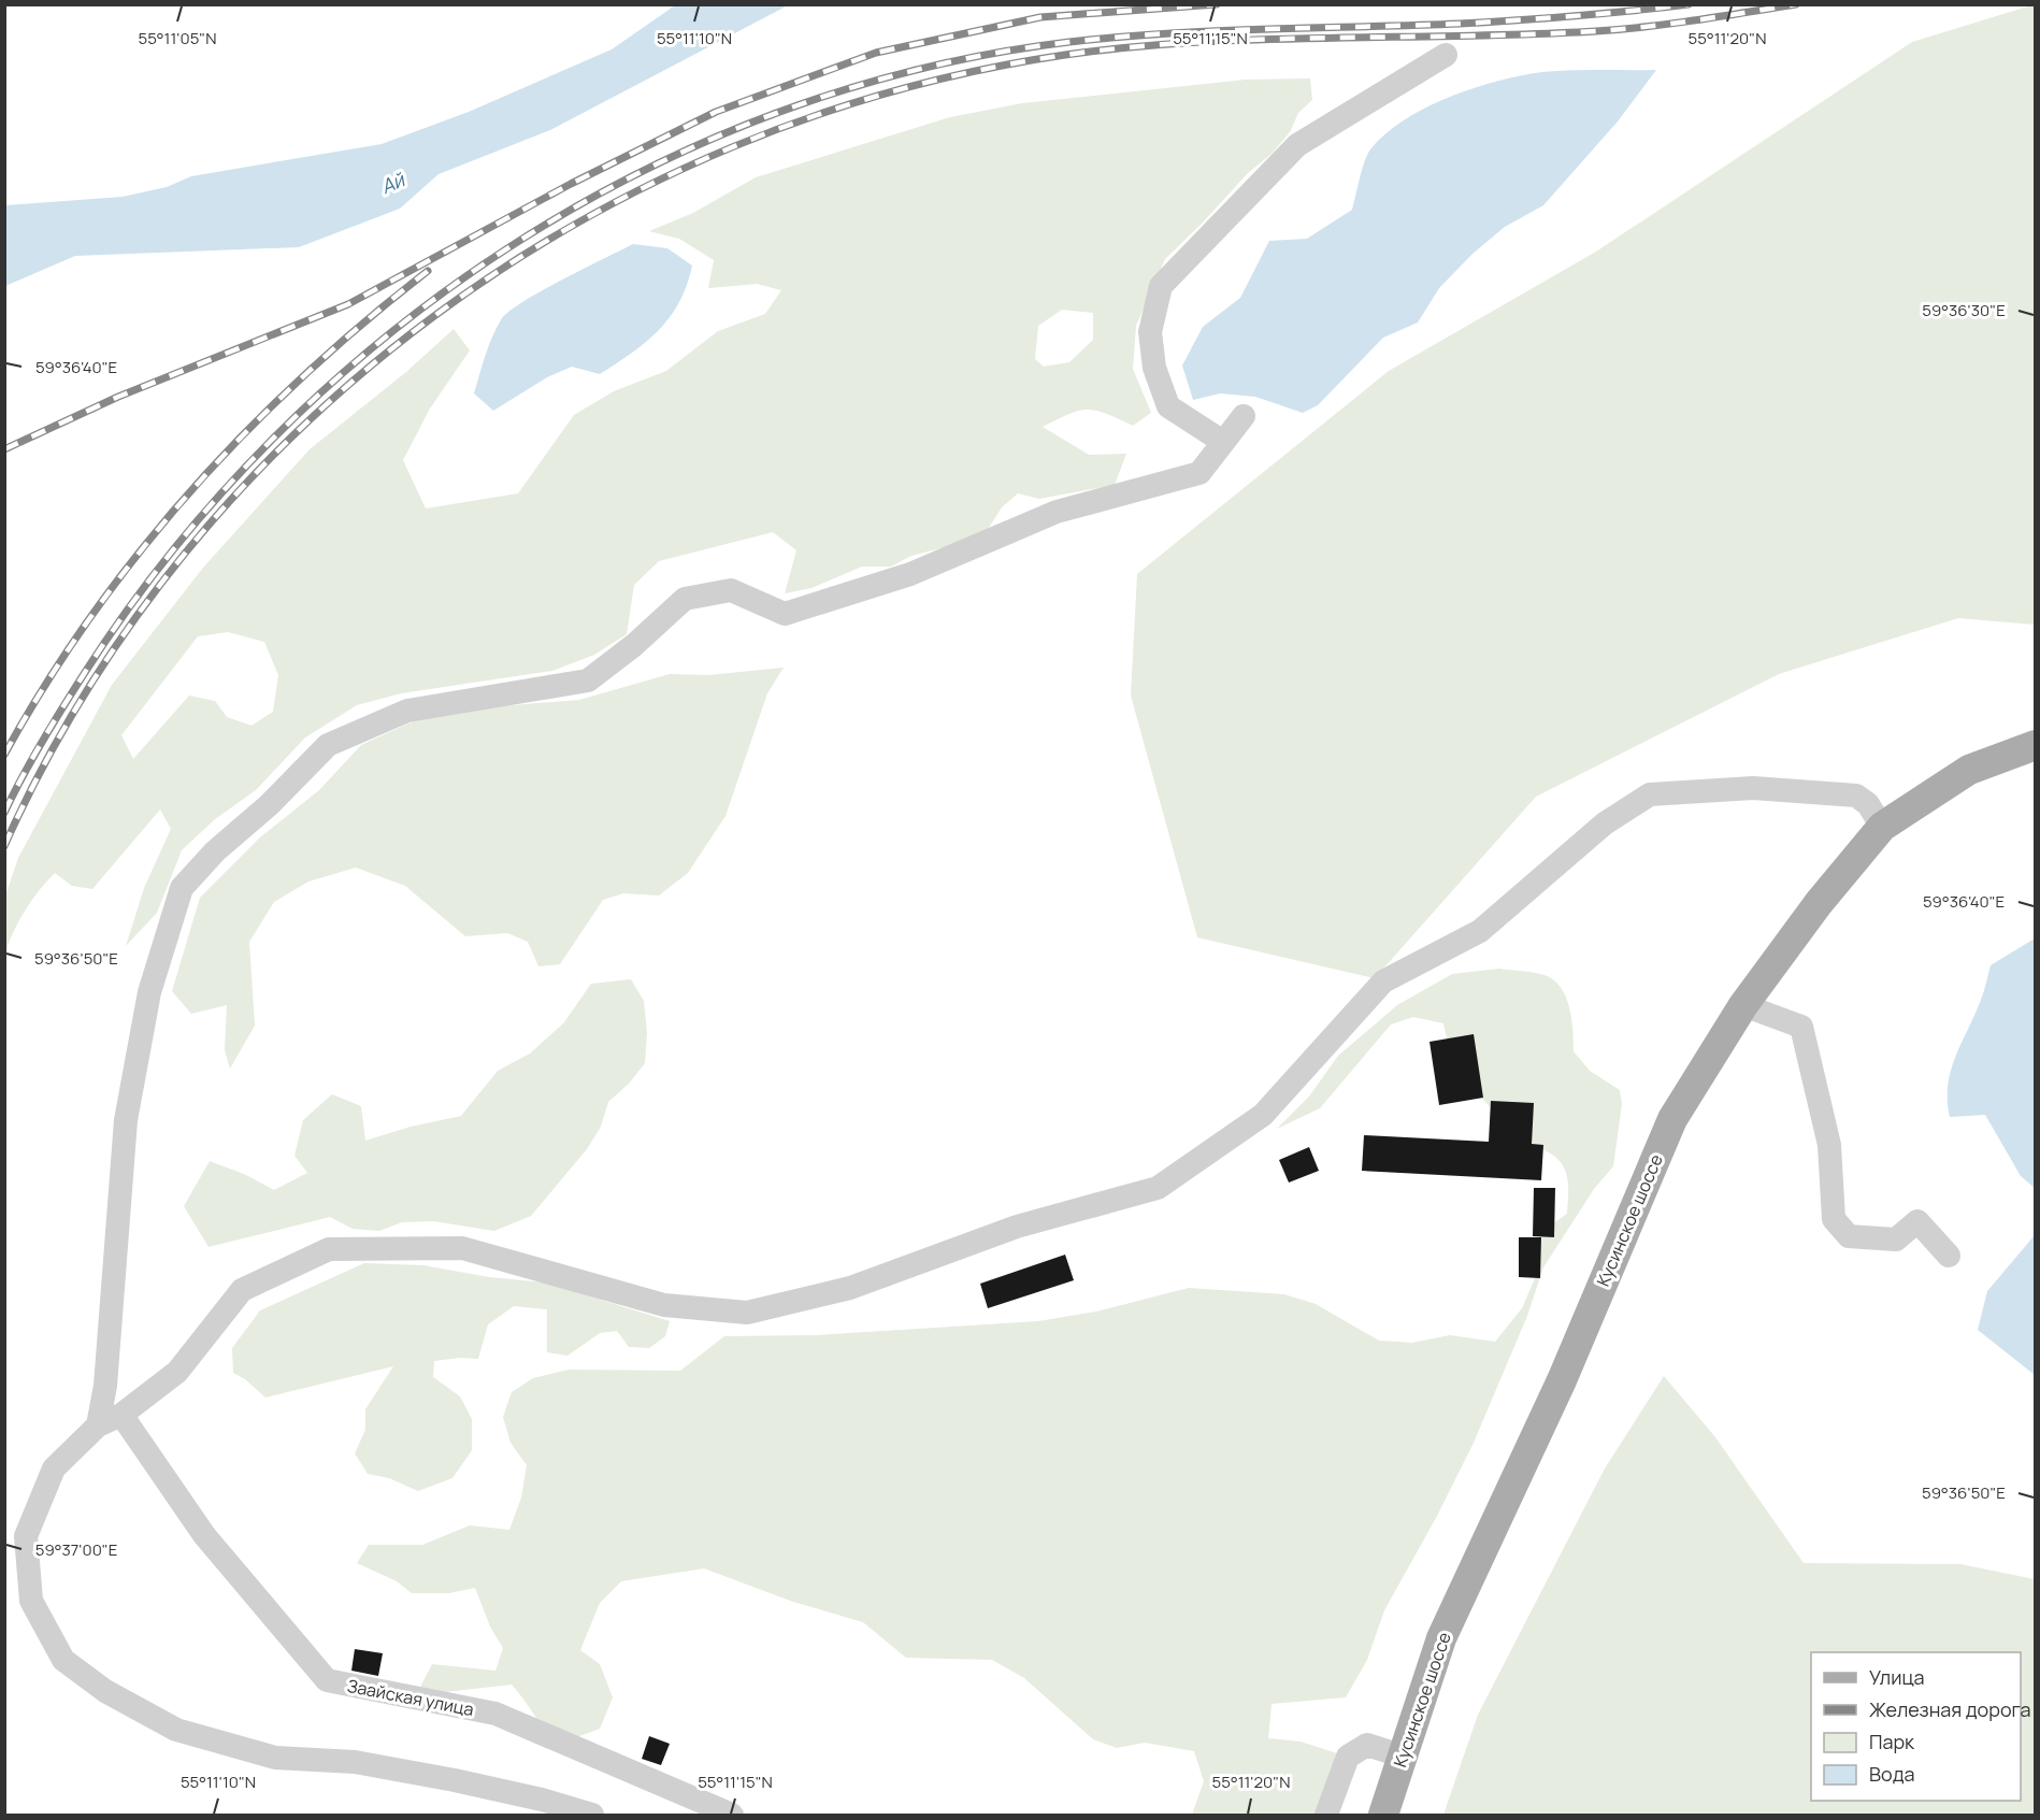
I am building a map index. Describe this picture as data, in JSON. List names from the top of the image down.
{
  "streets": {
    "main road": ["Кусинское шоссе"],
    "street": ["Заайская улица"]
  },
  "water": ["Ай"],
  "legend": [
    "Улица",
    "Железная дорога",
    "Парк",
    "Вода"
  ],
  "coordinates": [
    "55°11'05\"N",
    "55°11'10\"N",
    "55°11'15\"N",
    "55°11'20\"N",
    "59°36'30\"E",
    "59°36'40\"E",
    "59°36'50\"E",
    "59°37'00\"E"
  ]
}
